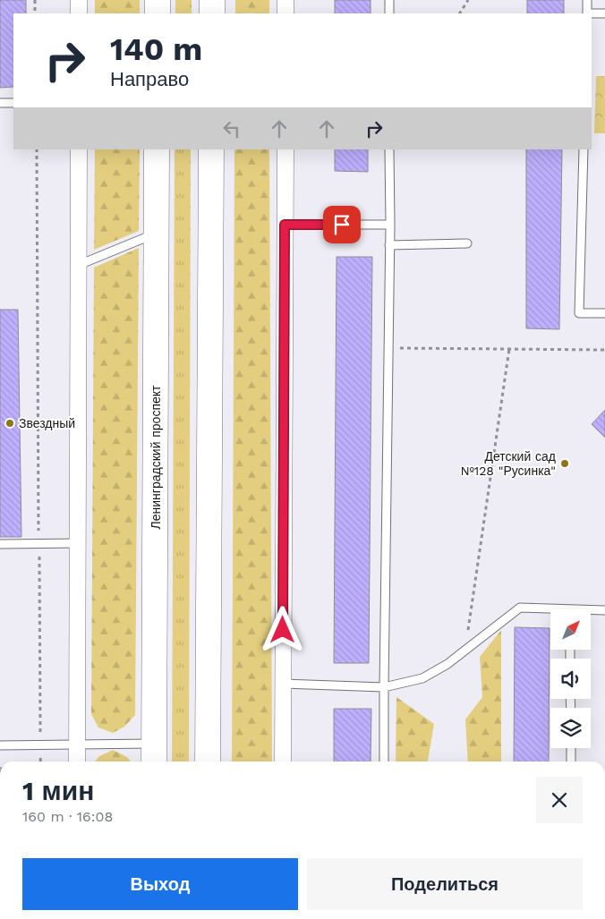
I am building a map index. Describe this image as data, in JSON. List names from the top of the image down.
{
  "streets": {
    "main road": ["Ленинградский проспект"]
  },
  "places": ["Звездный", "Детский сад №128 \"Русинка\""],
  "north": "top right",
  "page": {
    "turn": ["140 m", "Направо"],
    "heading": ["1 мин", "160 m · 16:08"],
    "buttons": ["Выход", "Поделиться"]
  }
}
